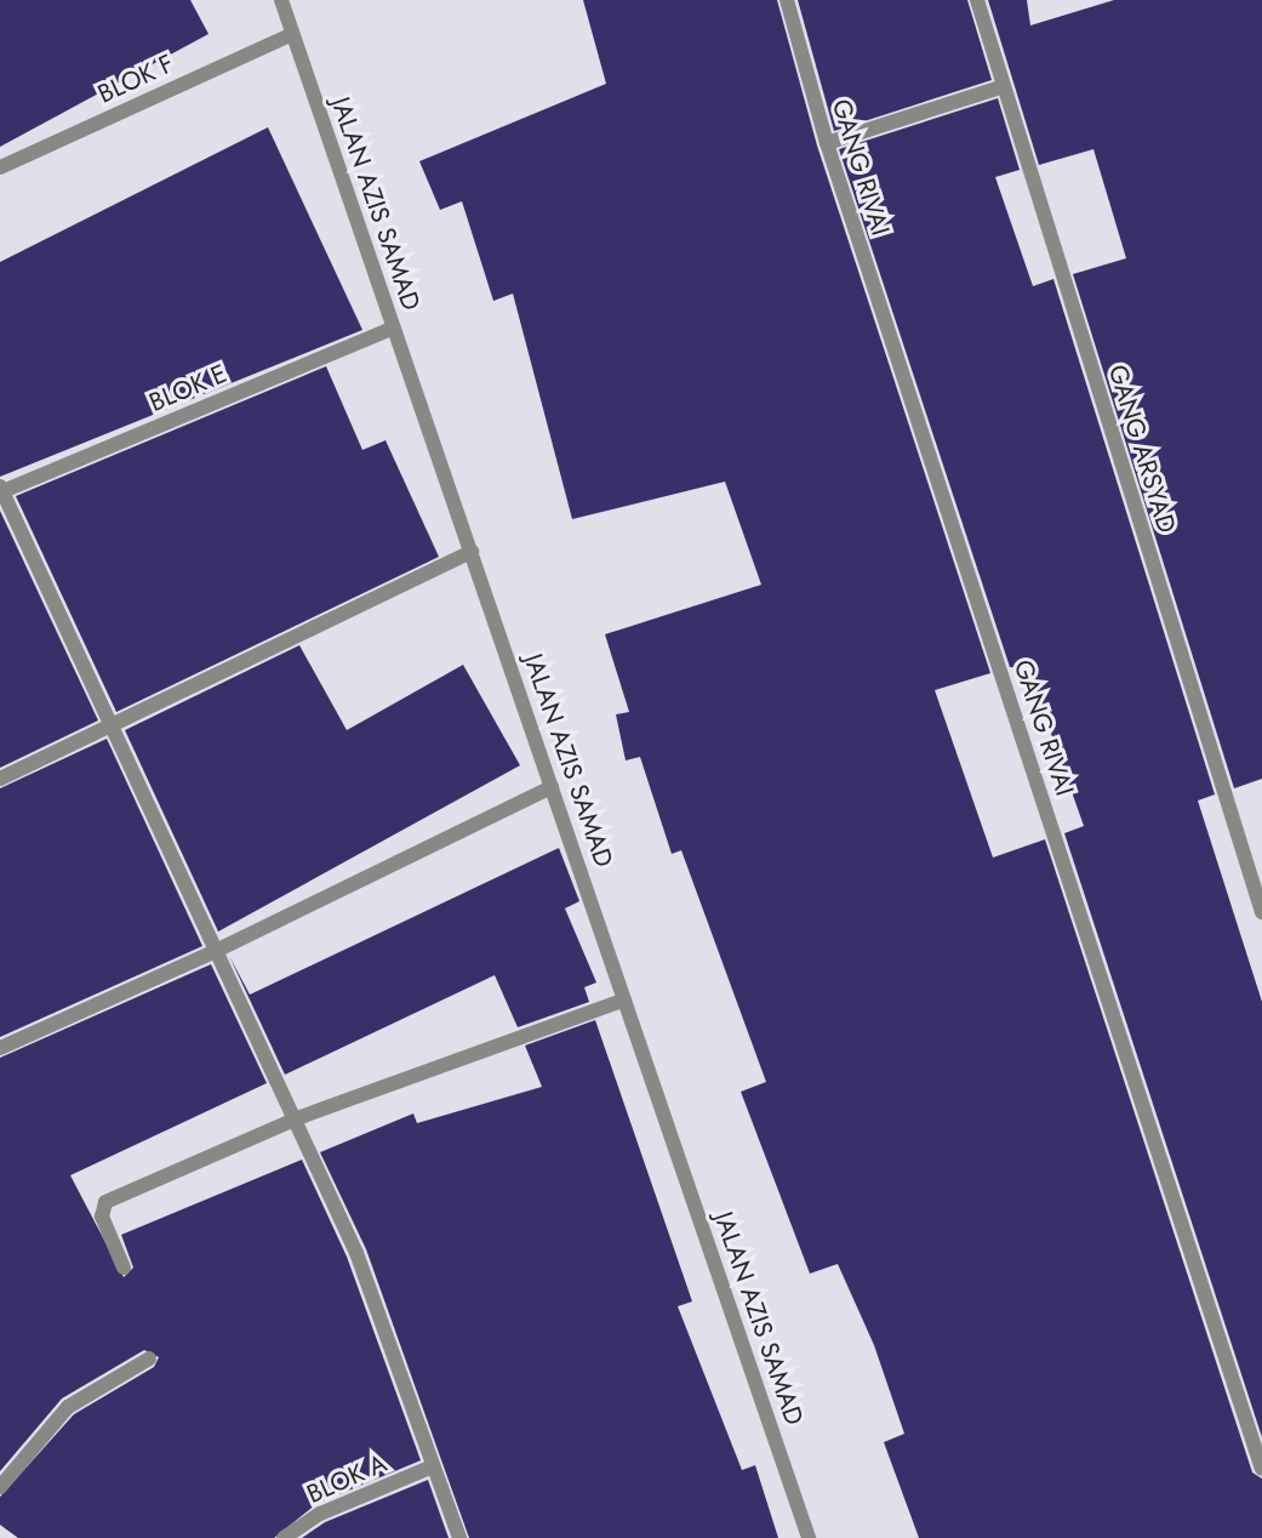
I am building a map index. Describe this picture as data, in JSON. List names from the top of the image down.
{
  "streets": {
    "street": [
      "BLOK F",
      "GANG RIVAI",
      "JALAN AZIS SAMAD",
      "BLOK E",
      "GANG ARSYAD",
      "BLOK A"
    ]
  },
  "crossings": [
    ["BLOK F", "JALAN AZIS SAMAD"],
    ["JALAN AZIS SAMAD", "BLOK E"]
  ]
}
